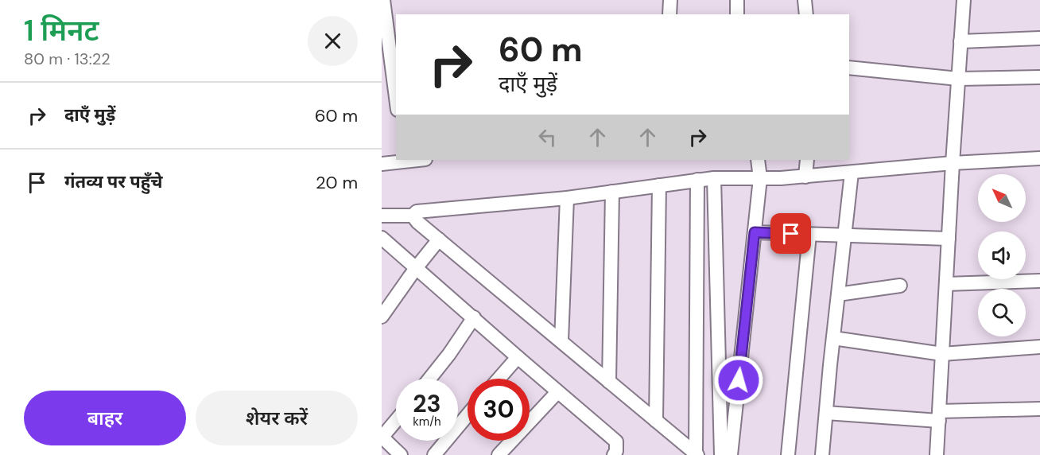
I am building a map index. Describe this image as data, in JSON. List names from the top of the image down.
{
  "north": "top left",
  "page": {
    "heading": ["1 मिनट", "80 m · 13:22"],
    "turn": ["60 m", "दाएँ मुड़ें"],
    "list": [
      {
        "name": "दाएँ मुड़ें",
        "value": "60 m"
      },
      {
        "name": "गंतव्य पर पहुँचे",
        "value": "20 m"
      }
    ],
    "speed": "23 km/h",
    "limit": "30",
    "buttons": ["बाहर", "शेयर करें"]
  }
}
